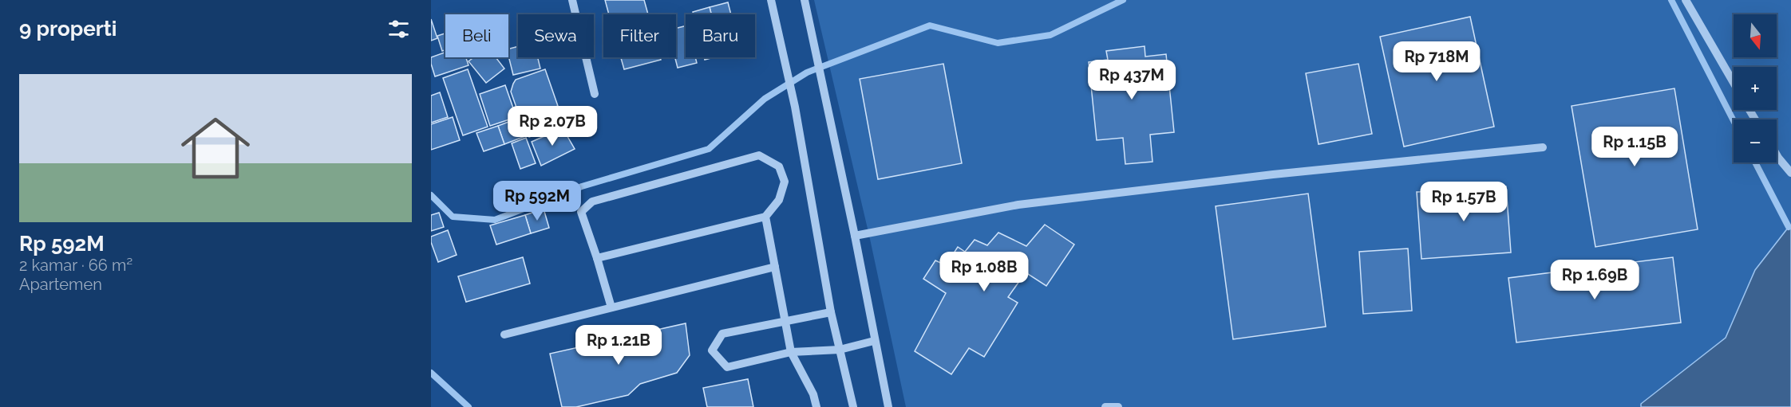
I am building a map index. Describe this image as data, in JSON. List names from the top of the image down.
{
  "north": "bottom",
  "page": {
    "heading": "9 properti",
    "map_buttons": ["+", "−"],
    "chip": [
      "Beli",
      "Sewa",
      "Filter",
      "Baru"
    ],
    "price": [
      "Rp 718M",
      "Rp 437M",
      "Rp 2.07B",
      "Rp 1.15B",
      "Rp 592M",
      "Rp 1.57B",
      "Rp 1.08B",
      "Rp 1.69B",
      "Rp 1.21B"
    ],
    "list": [
      {
        "name": "Rp 592M",
        "note": "2 kamar · 66 m² · Apartemen"
      }
    ]
  }
}
